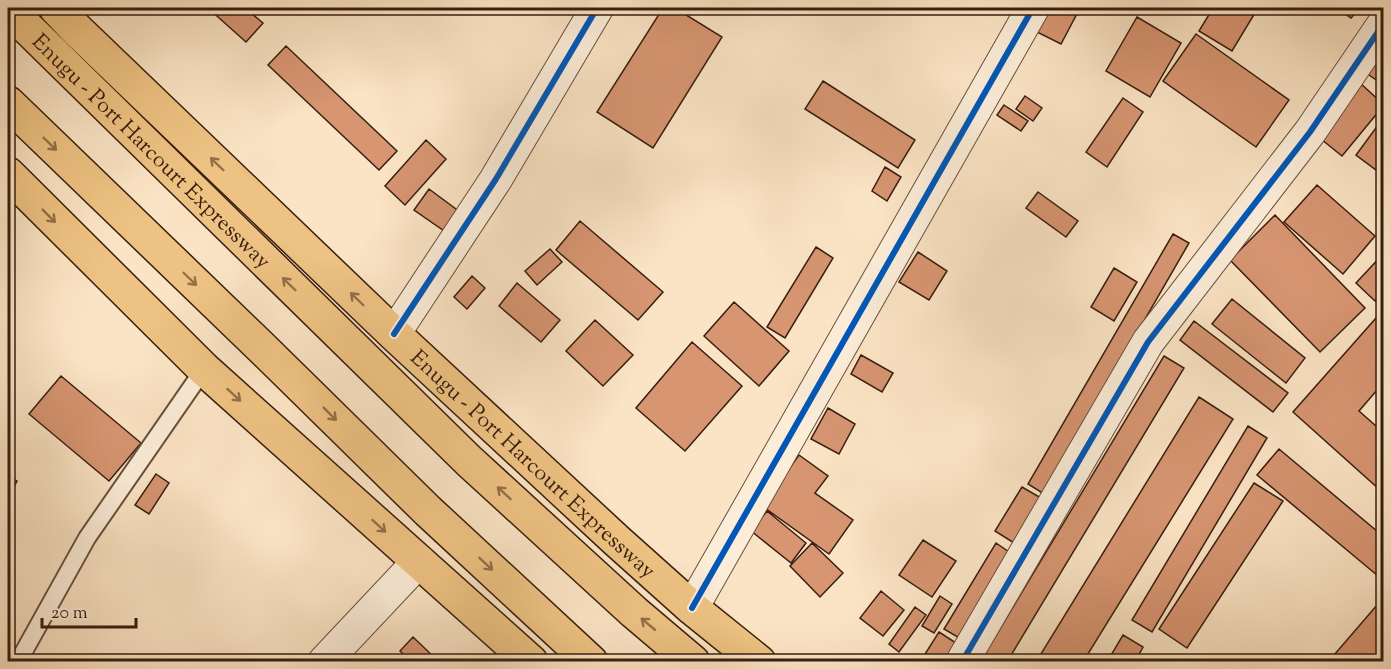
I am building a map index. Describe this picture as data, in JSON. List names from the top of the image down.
{
  "streets": {
    "main road": ["Enugu - Port Harcourt Expressway"]
  },
  "scale_bar": "20 m"
}
